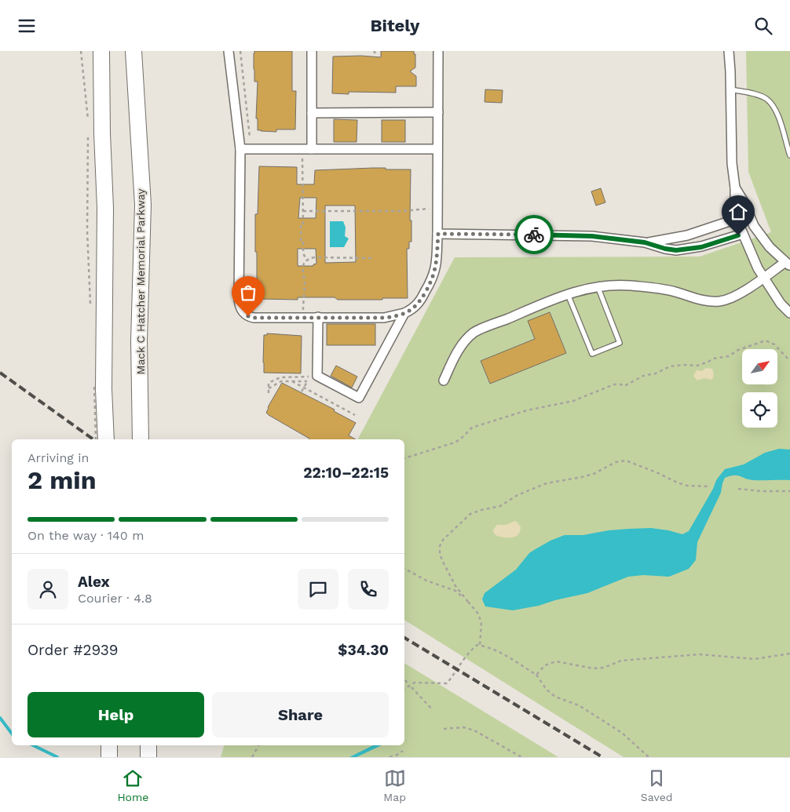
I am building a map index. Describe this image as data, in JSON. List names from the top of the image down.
{
  "streets": {
    "highway": ["Mack C Hatcher Memorial Parkway"]
  },
  "north": "top right",
  "page": {
    "header": "Bitely",
    "heading": ["2 min", "Arriving in", "22:10–22:15"],
    "panel": [
      "Alex",
      "Courier · 4.8",
      "Order #2939",
      "$34.30"
    ],
    "bar": "On the way · 140 m",
    "buttons": ["Help", "Share"],
    "tabs": ["Home", "Map", "Saved"]
  }
}
